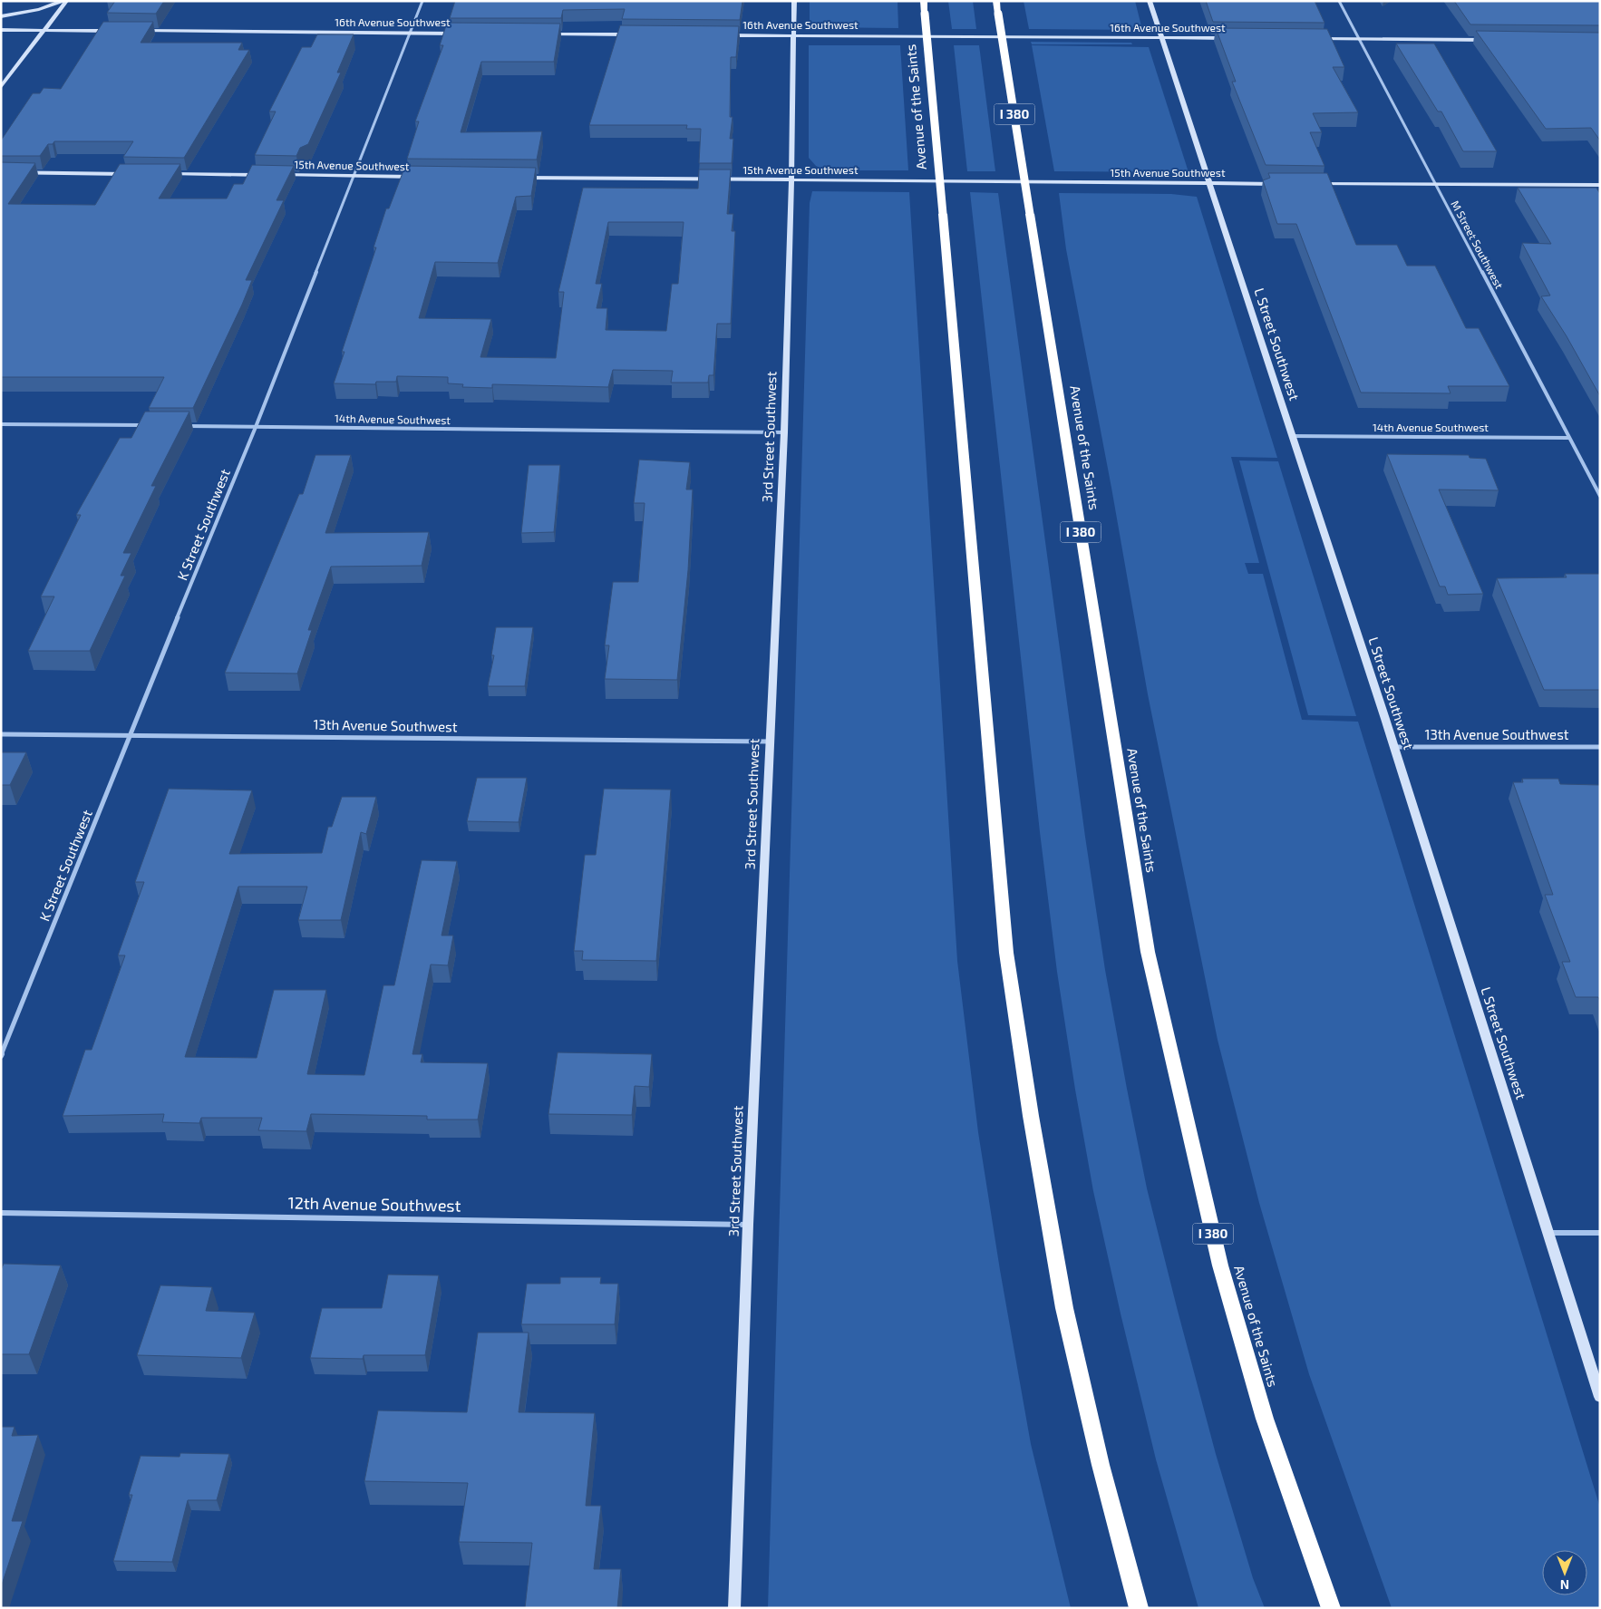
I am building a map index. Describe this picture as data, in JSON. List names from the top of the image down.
{
  "streets": {
    "highway": ["Avenue of the Saints", "I 380"],
    "street": [
      "16th Avenue Southwest",
      "15th Avenue Southwest",
      "M Street Southwest",
      "L Street Southwest",
      "14th Avenue Southwest",
      "3rd Street Southwest",
      "K Street Southwest",
      "13th Avenue Southwest",
      "12th Avenue Southwest"
    ]
  },
  "crossings": [
    ["16th Avenue Southwest", "L Street Southwest"],
    ["16th Avenue Southwest", "3rd Street Southwest"],
    ["16th Avenue Southwest", "K Street Southwest"],
    ["15th Avenue Southwest", "L Street Southwest"],
    ["15th Avenue Southwest", "3rd Street Southwest"],
    ["15th Avenue Southwest", "K Street Southwest"],
    ["M Street Southwest", "14th Avenue Southwest"],
    ["L Street Southwest", "14th Avenue Southwest"],
    ["L Street Southwest", "13th Avenue Southwest"],
    ["14th Avenue Southwest", "3rd Street Southwest"],
    ["14th Avenue Southwest", "K Street Southwest"],
    ["3rd Street Southwest", "13th Avenue Southwest"],
    ["3rd Street Southwest", "12th Avenue Southwest"],
    ["K Street Southwest", "13th Avenue Southwest"]
  ],
  "north": "bottom"
}
